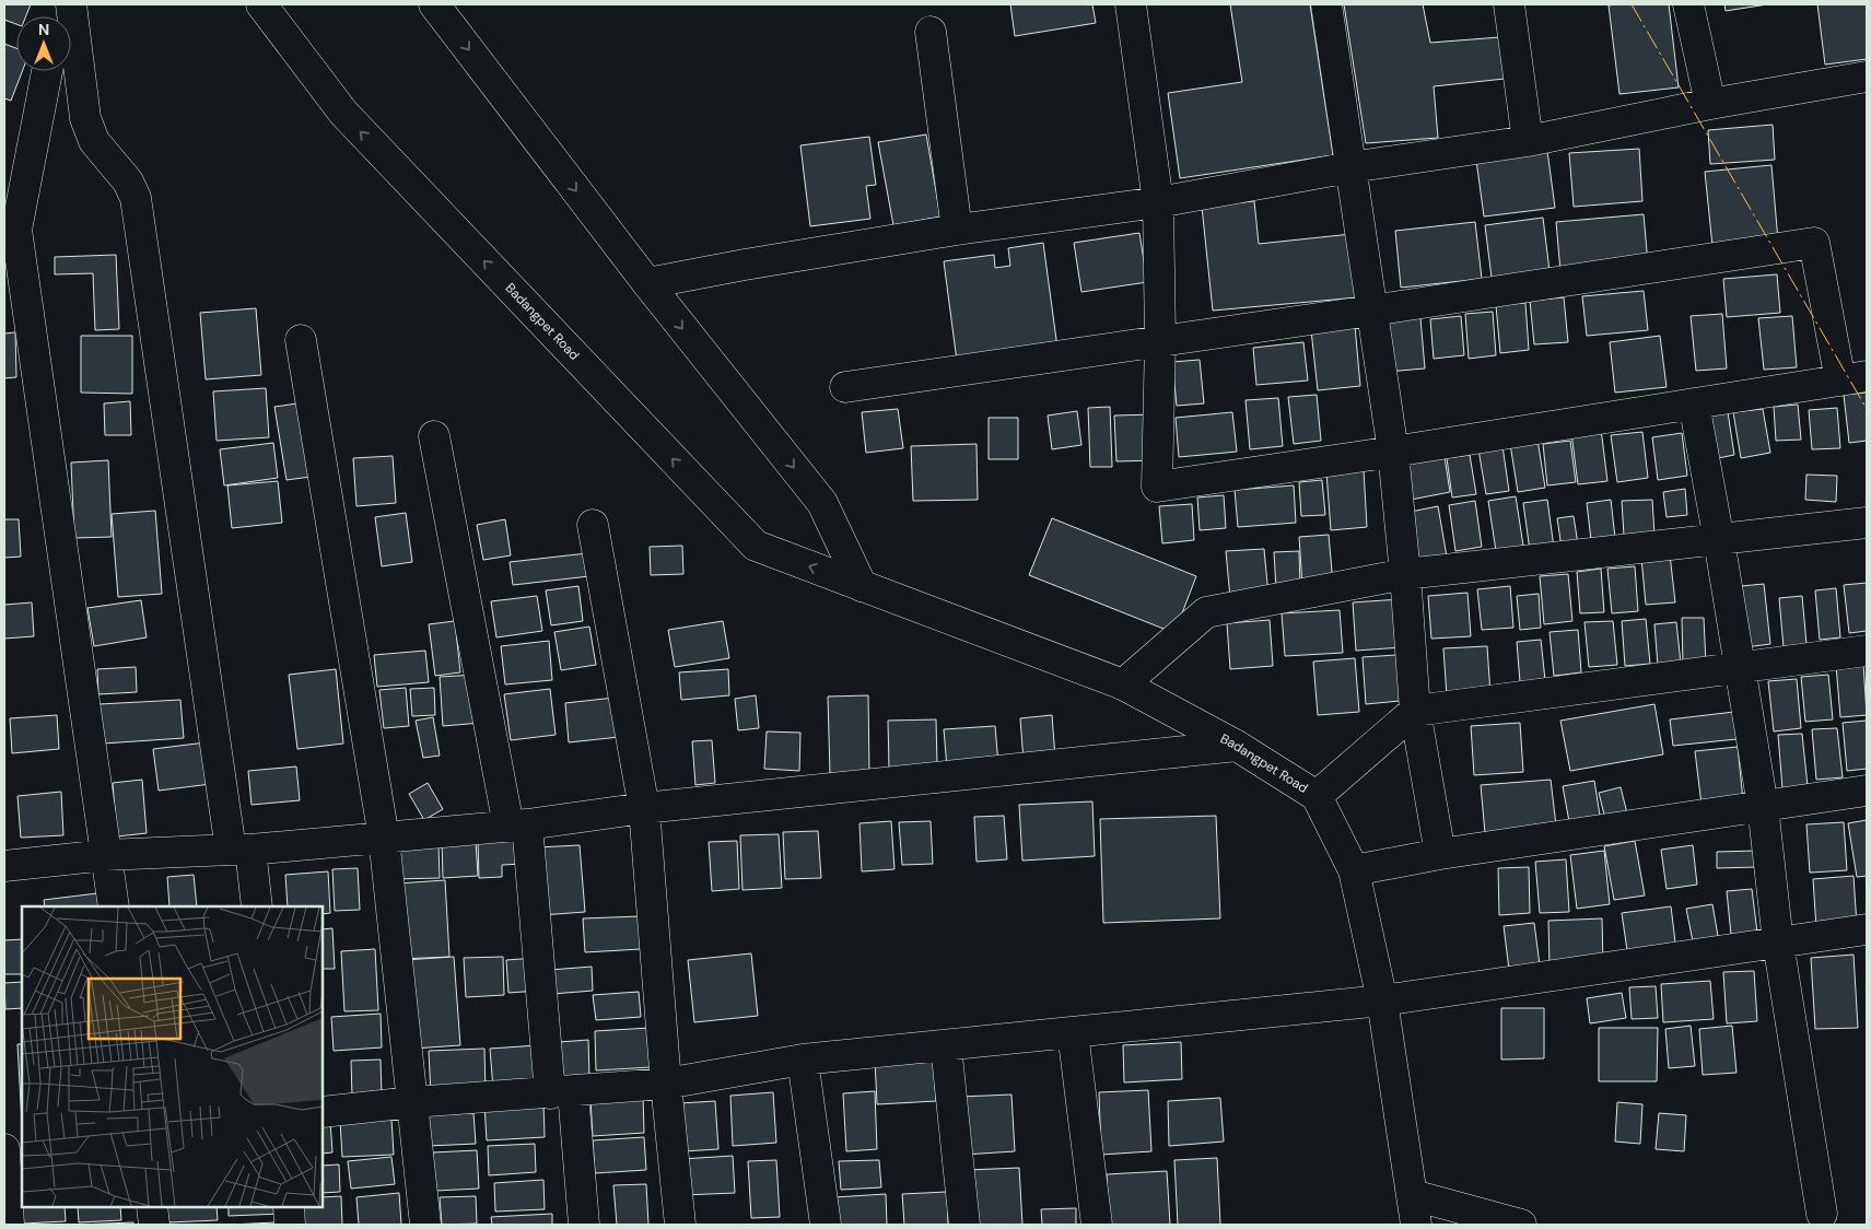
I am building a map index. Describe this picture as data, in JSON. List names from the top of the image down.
{
  "streets": {
    "street": ["Badangpet Road"]
  },
  "north": "top"
}
